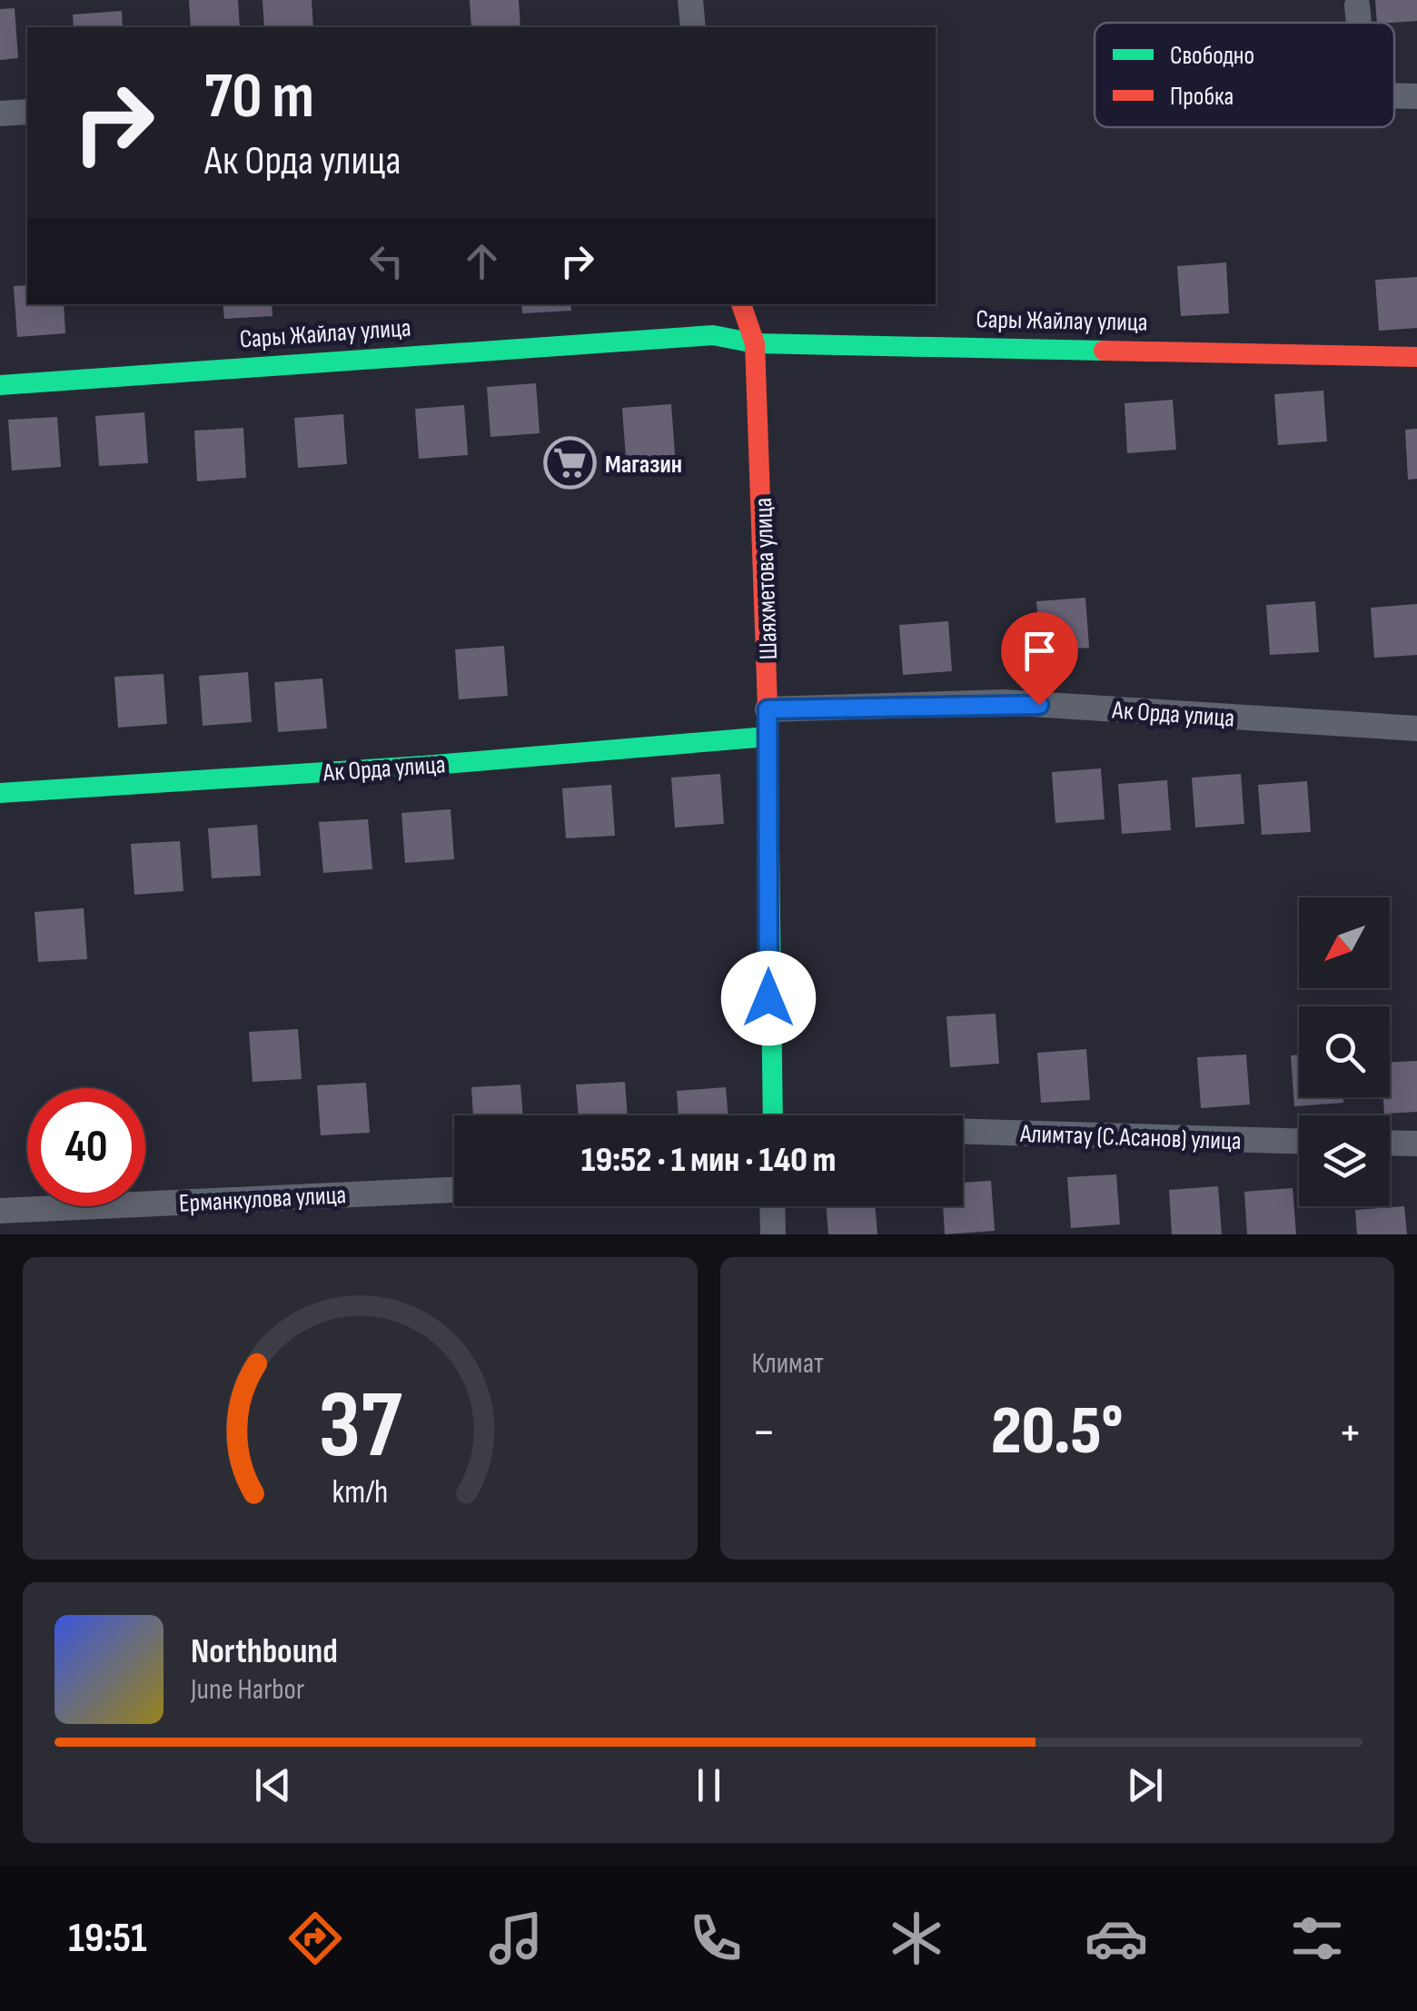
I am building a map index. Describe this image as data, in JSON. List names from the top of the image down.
{
  "streets": {
    "street": [
      "Сары Жайлау улица",
      "Шаяхметова улица",
      "Ак Орда улица",
      "Алимтау (С.Асанов) улица",
      "Ерманкулова улица"
    ]
  },
  "crossings": [
    ["Сары Жайлау улица", "Шаяхметова улица"],
    ["Шаяхметова улица", "Ак Орда улица"]
  ],
  "places": {
    "supermarket": ["Магазин"]
  },
  "legend": ["Свободно", "Пробка"],
  "north": "bottom left",
  "page": {
    "turn": ["70 m", "Ак Орда улица"],
    "limit": "40",
    "trip": "19:52 · 1 мин · 140 m",
    "tile": "Климат",
    "heat": ["−", "20.5°", "+"],
    "song": ["Northbound", "June Harbor"],
    "tabs": "19:51",
    "gauge": ["37", "km/h"]
  }
}
